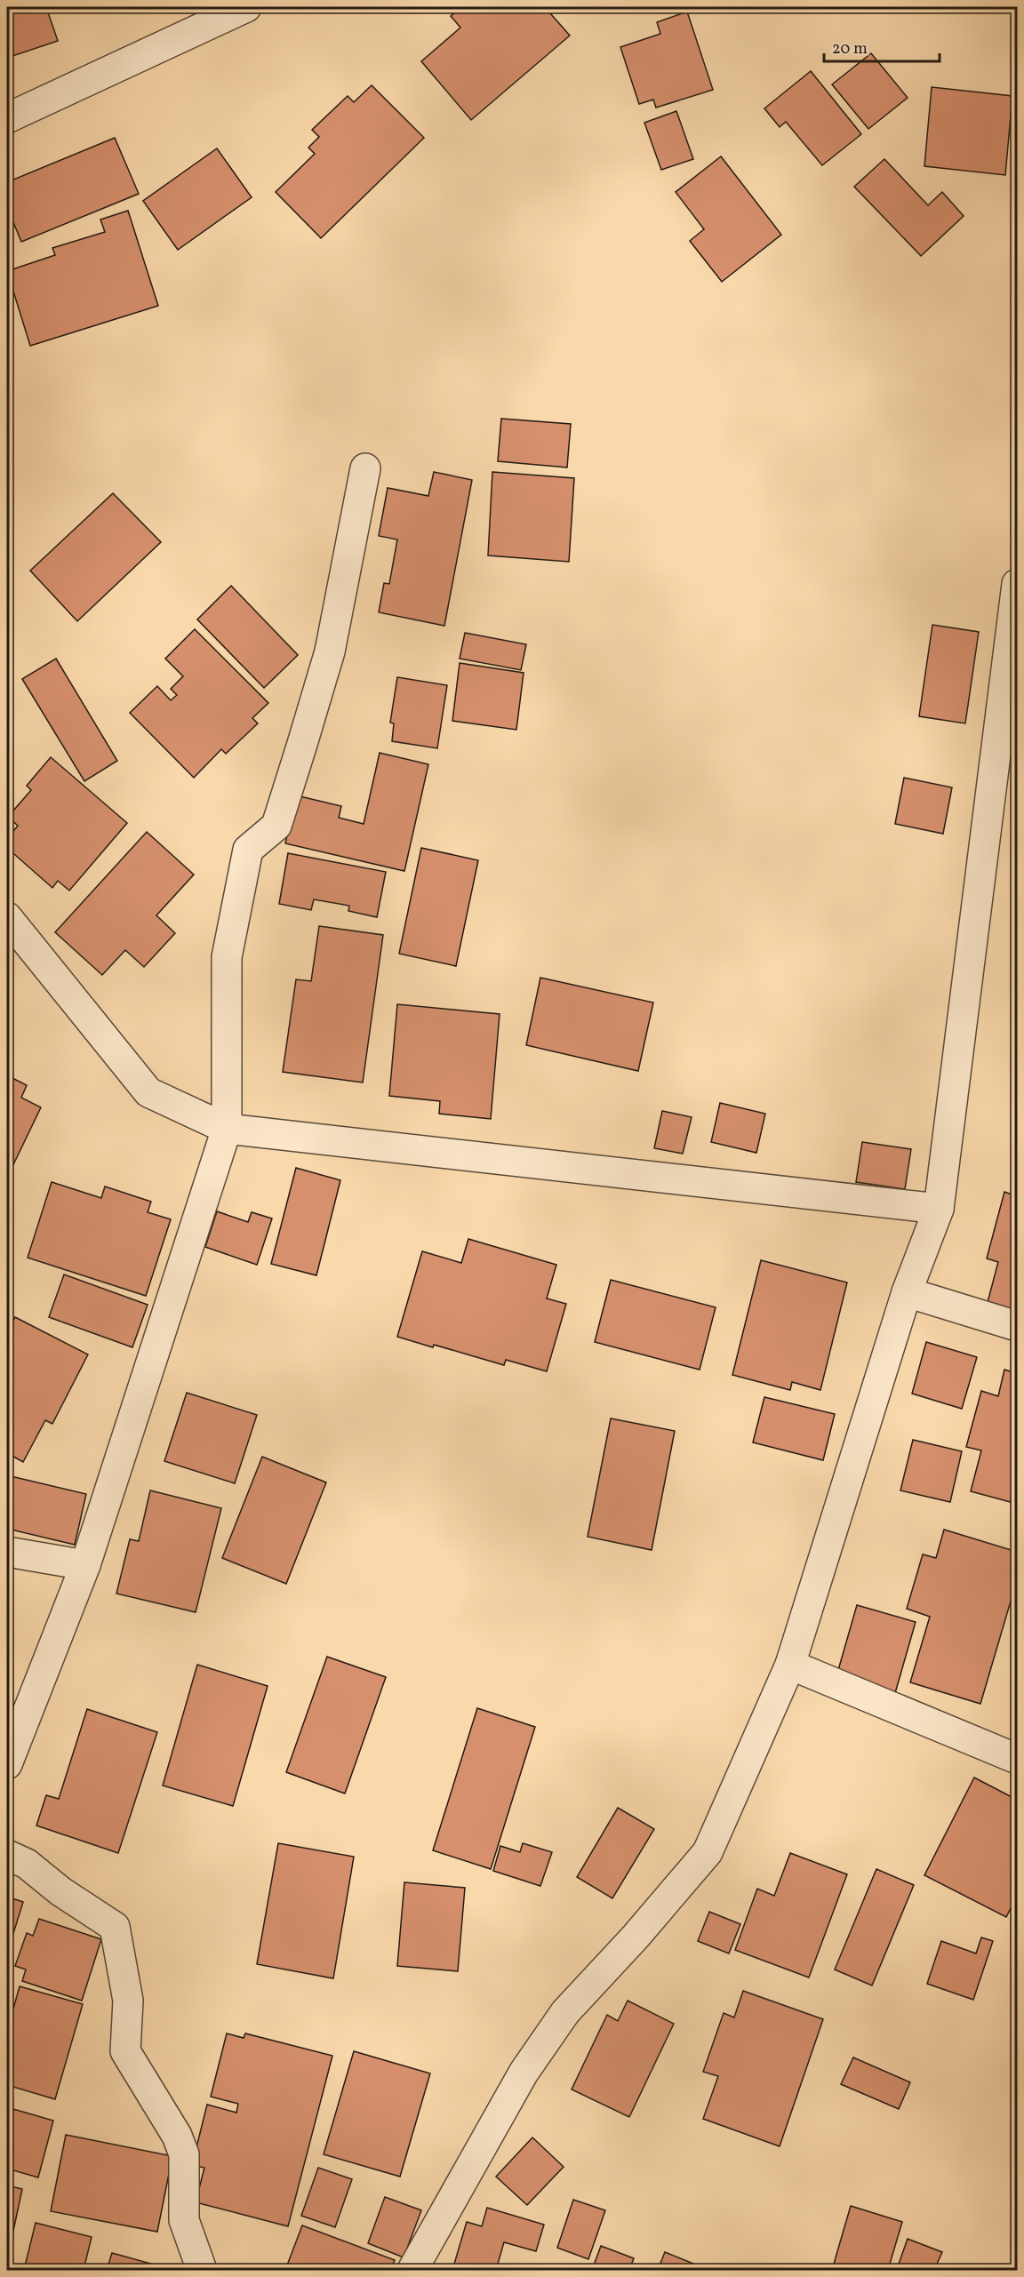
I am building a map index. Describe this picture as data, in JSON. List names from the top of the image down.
{
  "scale_bar": "20 m"
}
